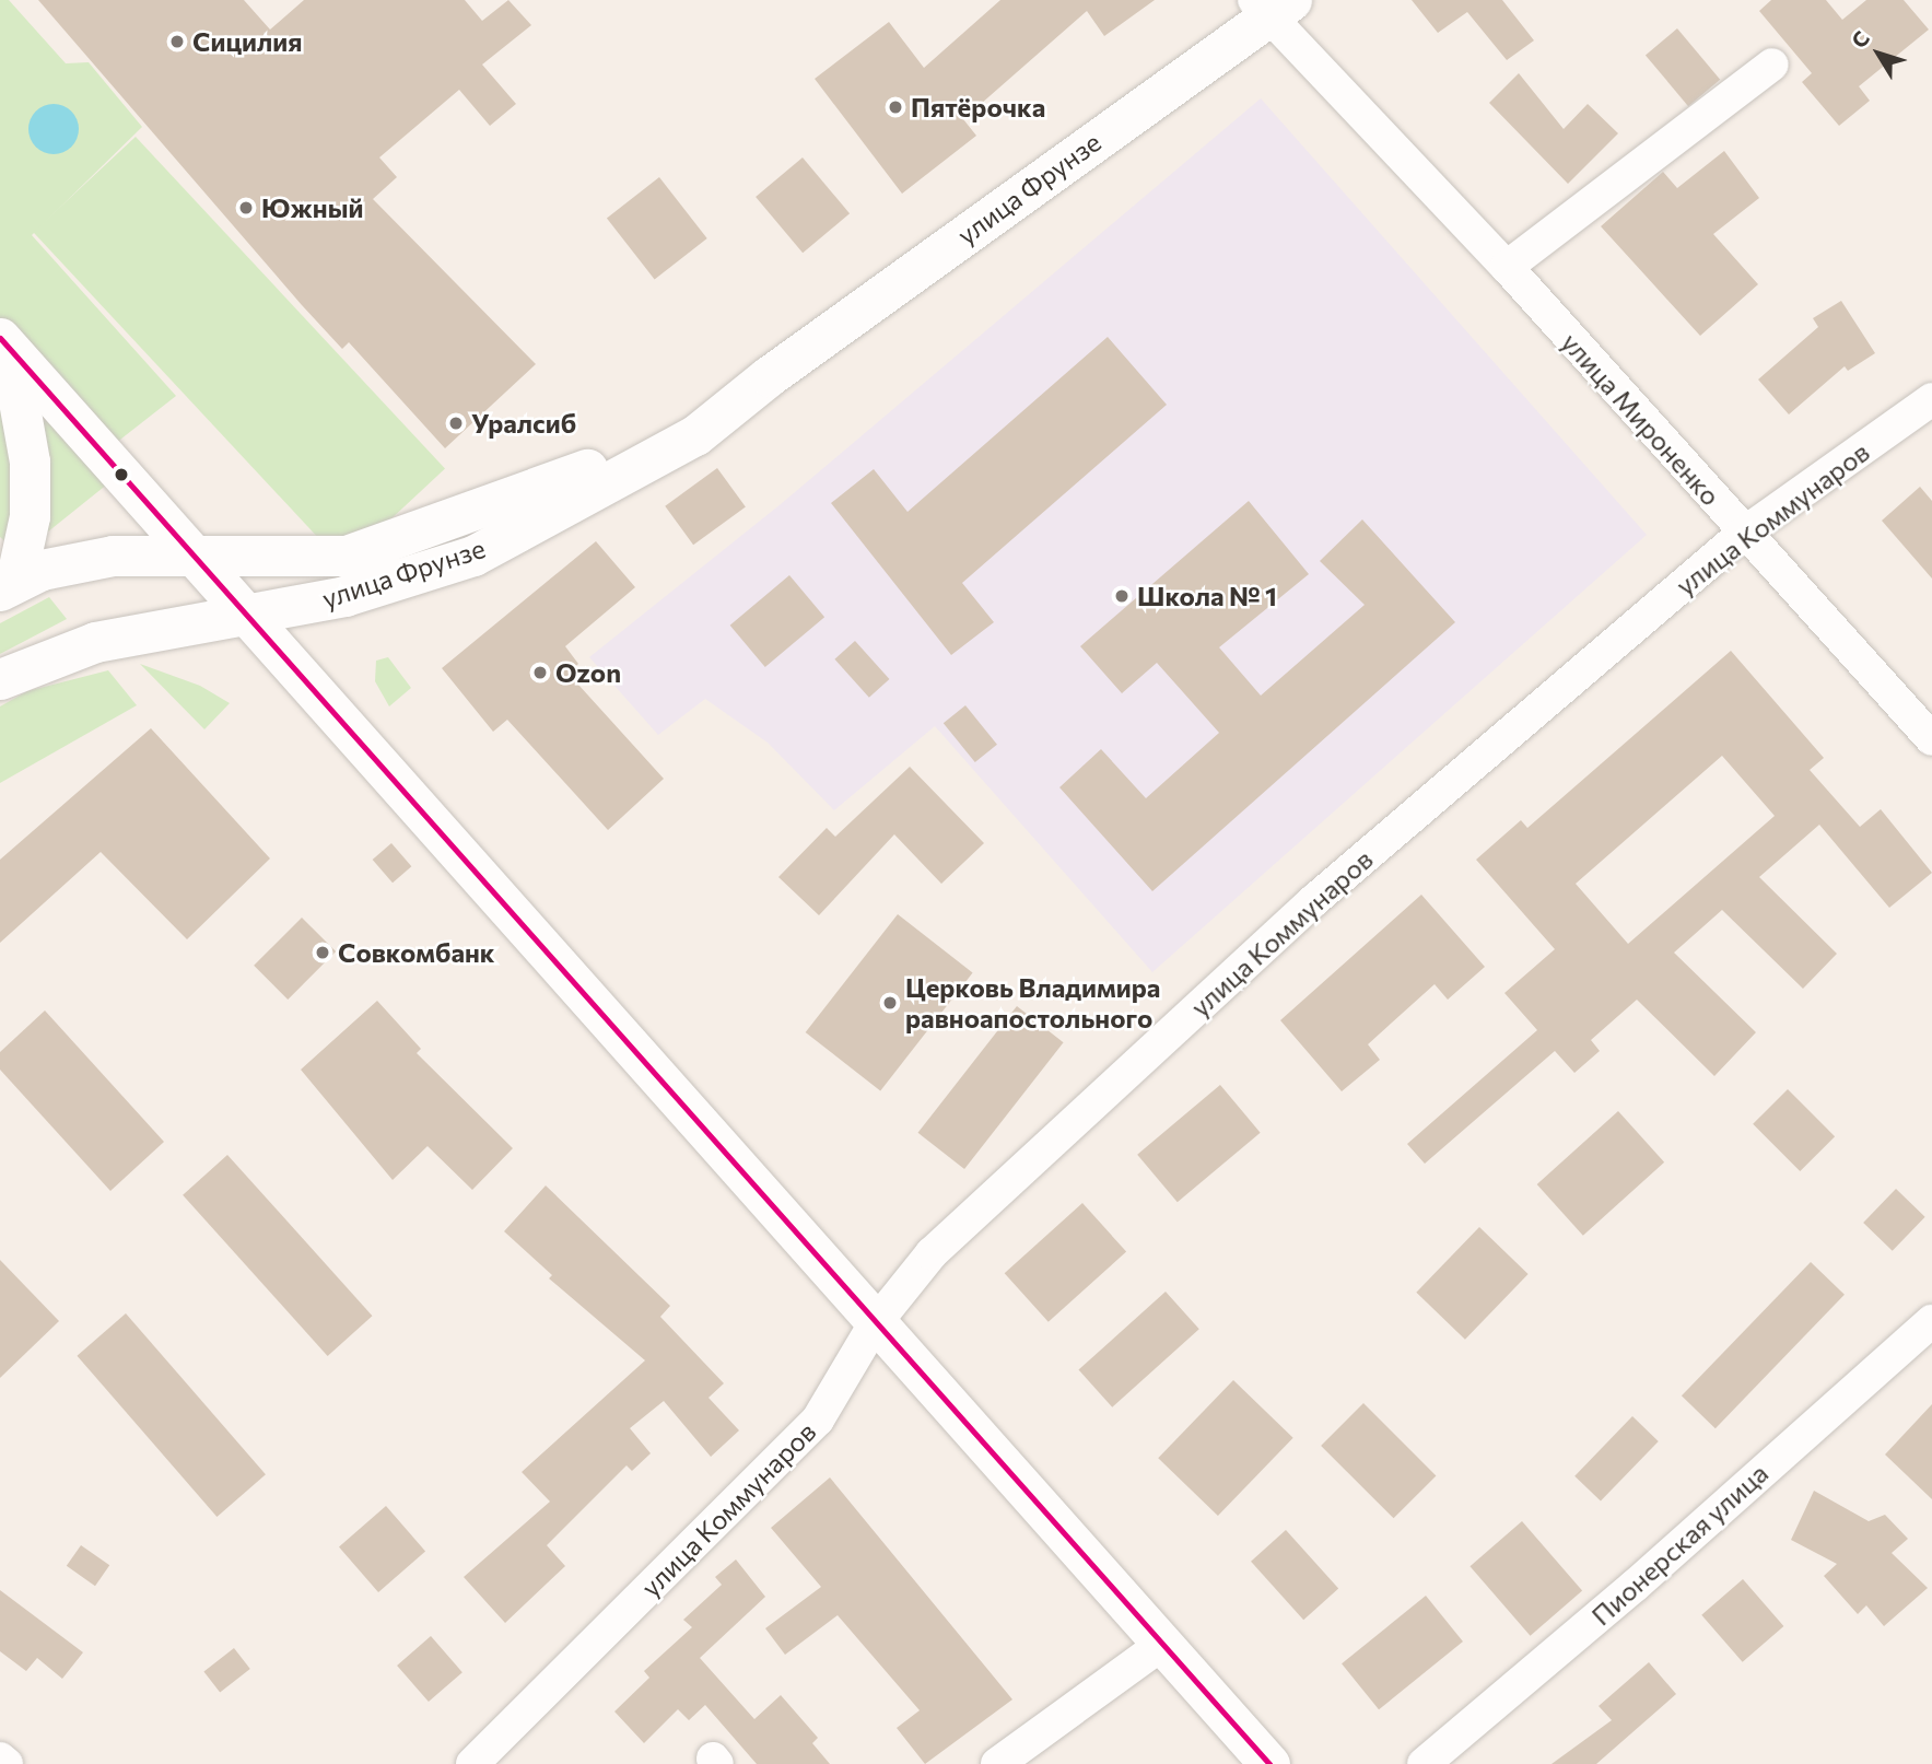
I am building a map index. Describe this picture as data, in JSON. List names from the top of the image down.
{
  "streets": {
    "main road": ["улица Фрунзе"],
    "street": ["улица Мироненко", "улица Коммунаров", "Пионерская улица"]
  },
  "crossings": [
    ["улица Фрунзе", "улица Мироненко"],
    ["улица Мироненко", "улица Коммунаров"]
  ],
  "places": [
    "Сицилия",
    "Пятёрочка",
    "Южный",
    "Уралсиб",
    "Школа № 1",
    "Ozon",
    "Совкомбанк",
    "Церковь Владимира равноапостольного"
  ],
  "north": "top left"
}
